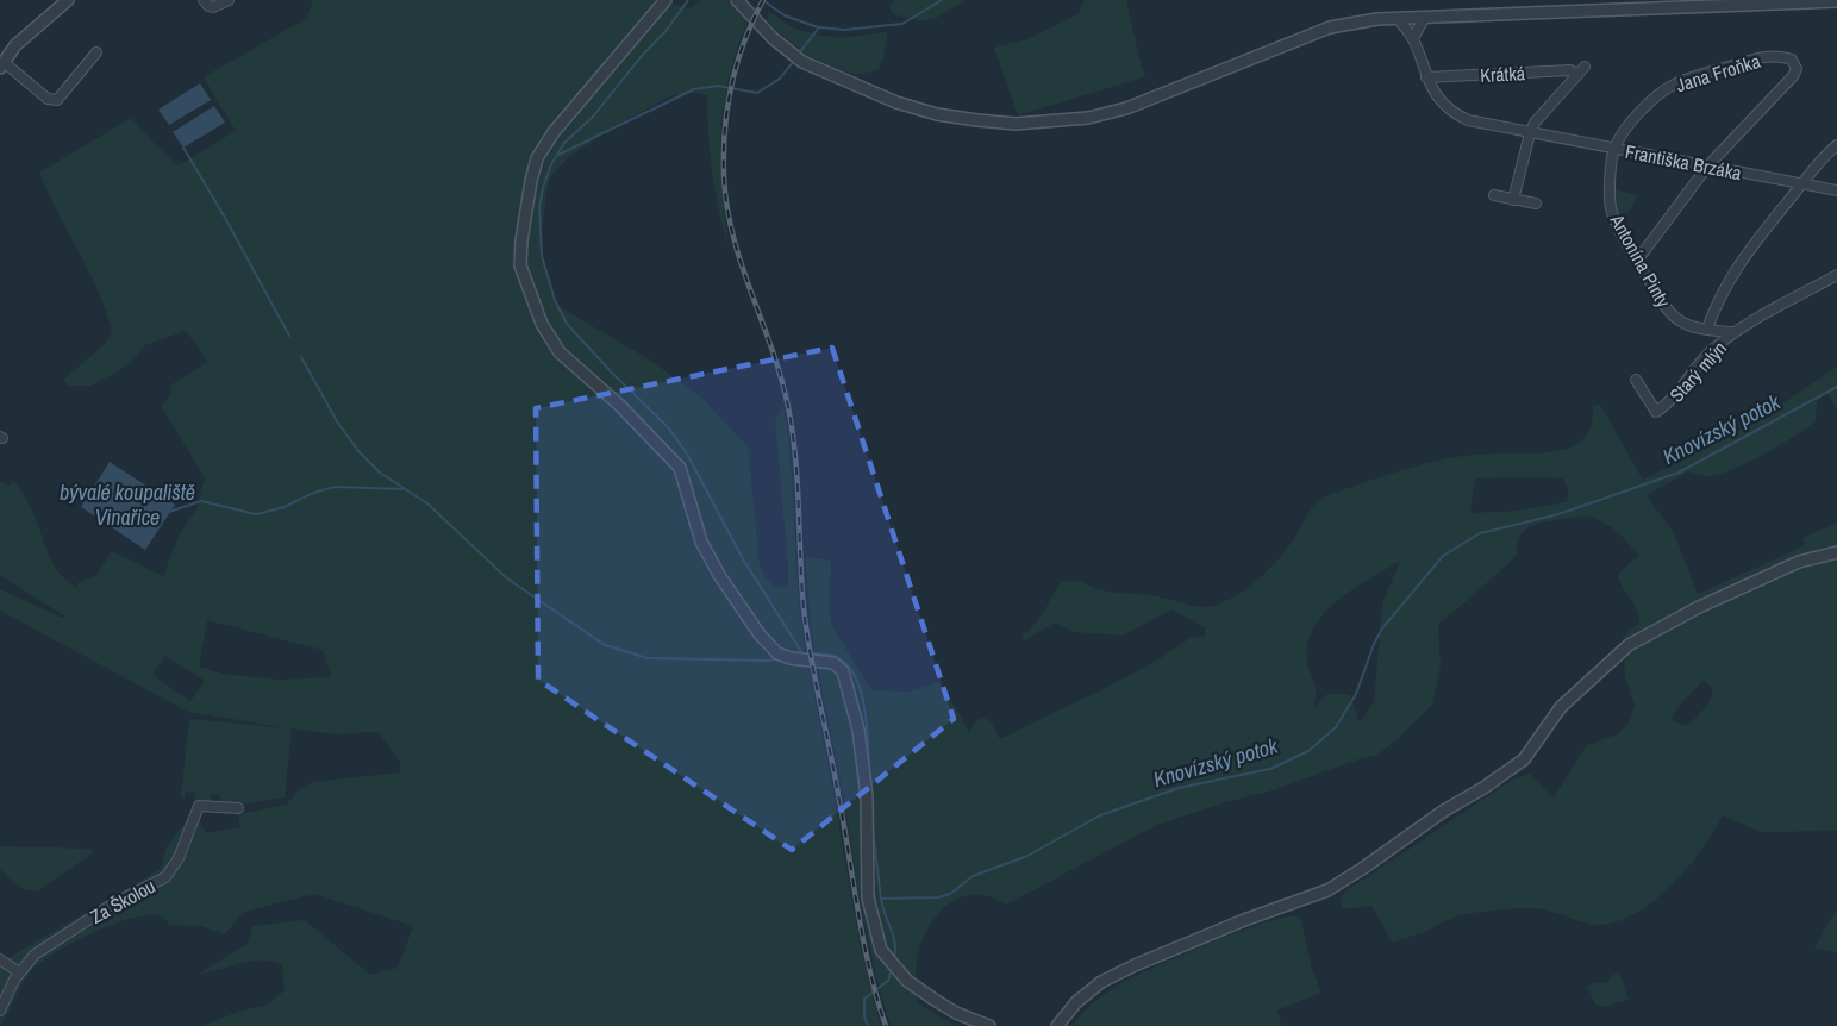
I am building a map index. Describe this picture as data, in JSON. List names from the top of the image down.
{
  "streets": {
    "street": [
      "Jana Froňka",
      "Krátká",
      "Františka Brzáka",
      "Antonína Pinty",
      "Starý mlýn",
      "Za Školou"
    ]
  },
  "crossings": [
    ["Jana Froňka", "Františka Brzáka"],
    ["Jana Froňka", "Antonína Pinty"],
    ["Krátká", "Františka Brzáka"],
    ["Františka Brzáka", "Antonína Pinty"],
    ["Antonína Pinty", "Starý mlýn"]
  ],
  "water": ["Knovízský potok", "bývalé koupaliště Vinařice"]
}
